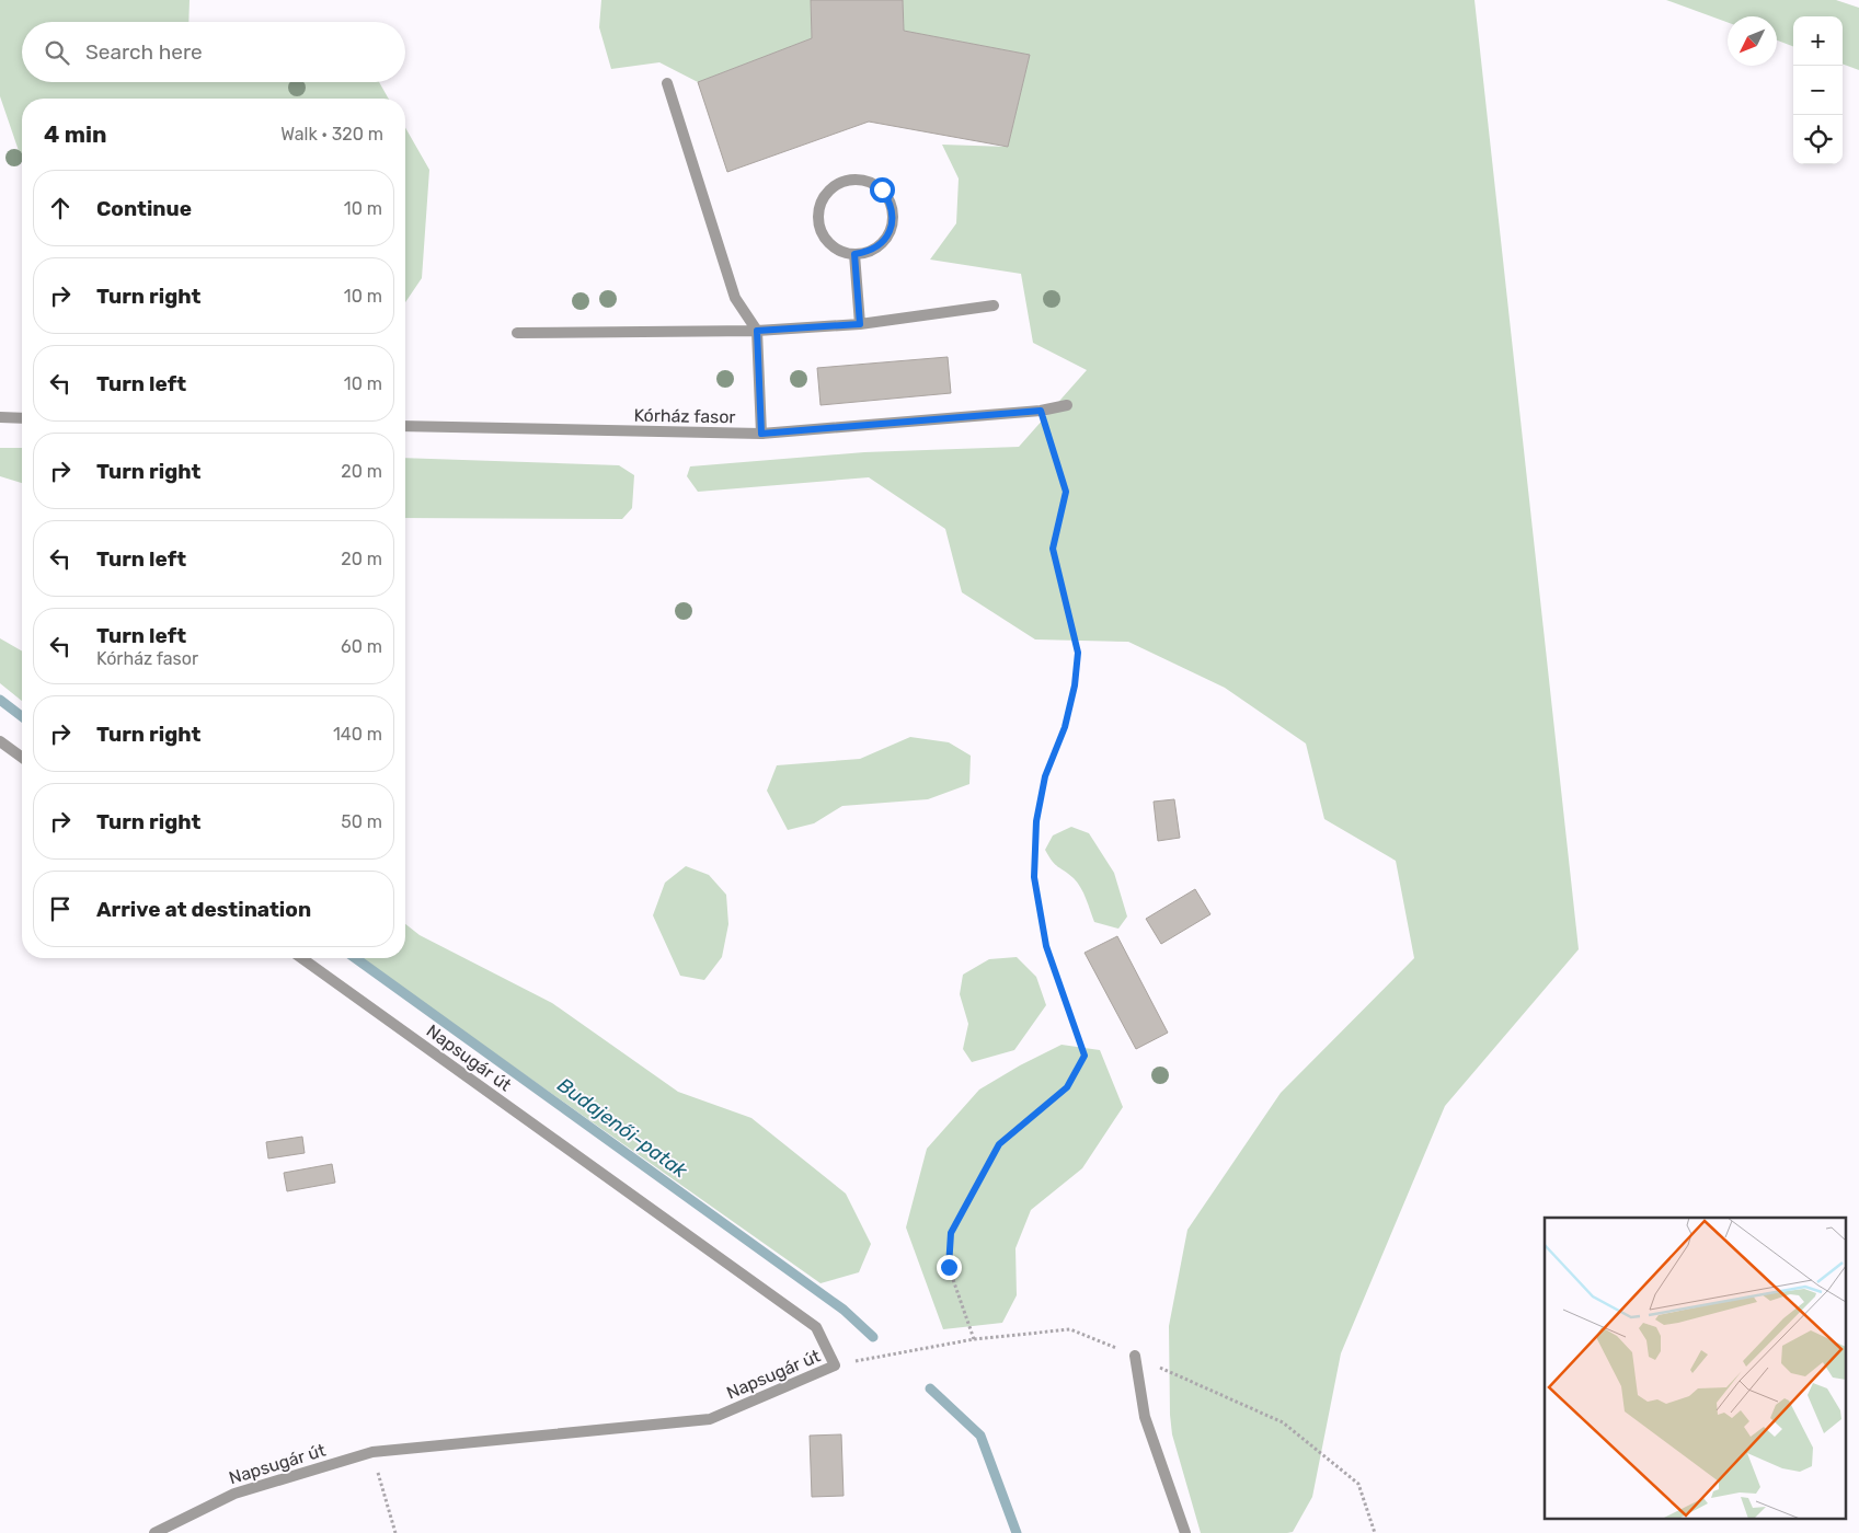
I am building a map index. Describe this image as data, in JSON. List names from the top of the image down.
{
  "streets": {
    "street": ["Kórház fasor", "Napsugár út"]
  },
  "water": ["Budajenői-patak"],
  "north": "bottom left",
  "page": {
    "map_buttons": ["+", "−"],
    "search": "Search here",
    "heading": ["4 min", "Walk · 320 m"],
    "list": [
      ["Continue", "10 m"],
      ["Turn right", "10 m"],
      ["Turn left", "10 m"],
      ["Turn right", "20 m"],
      ["Turn left", "20 m"],
      ["Turn left", "Kórház fasor", "60 m"],
      ["Turn right", "140 m"],
      ["Turn right", "50 m"],
      "Arrive at destination"
    ]
  }
}
